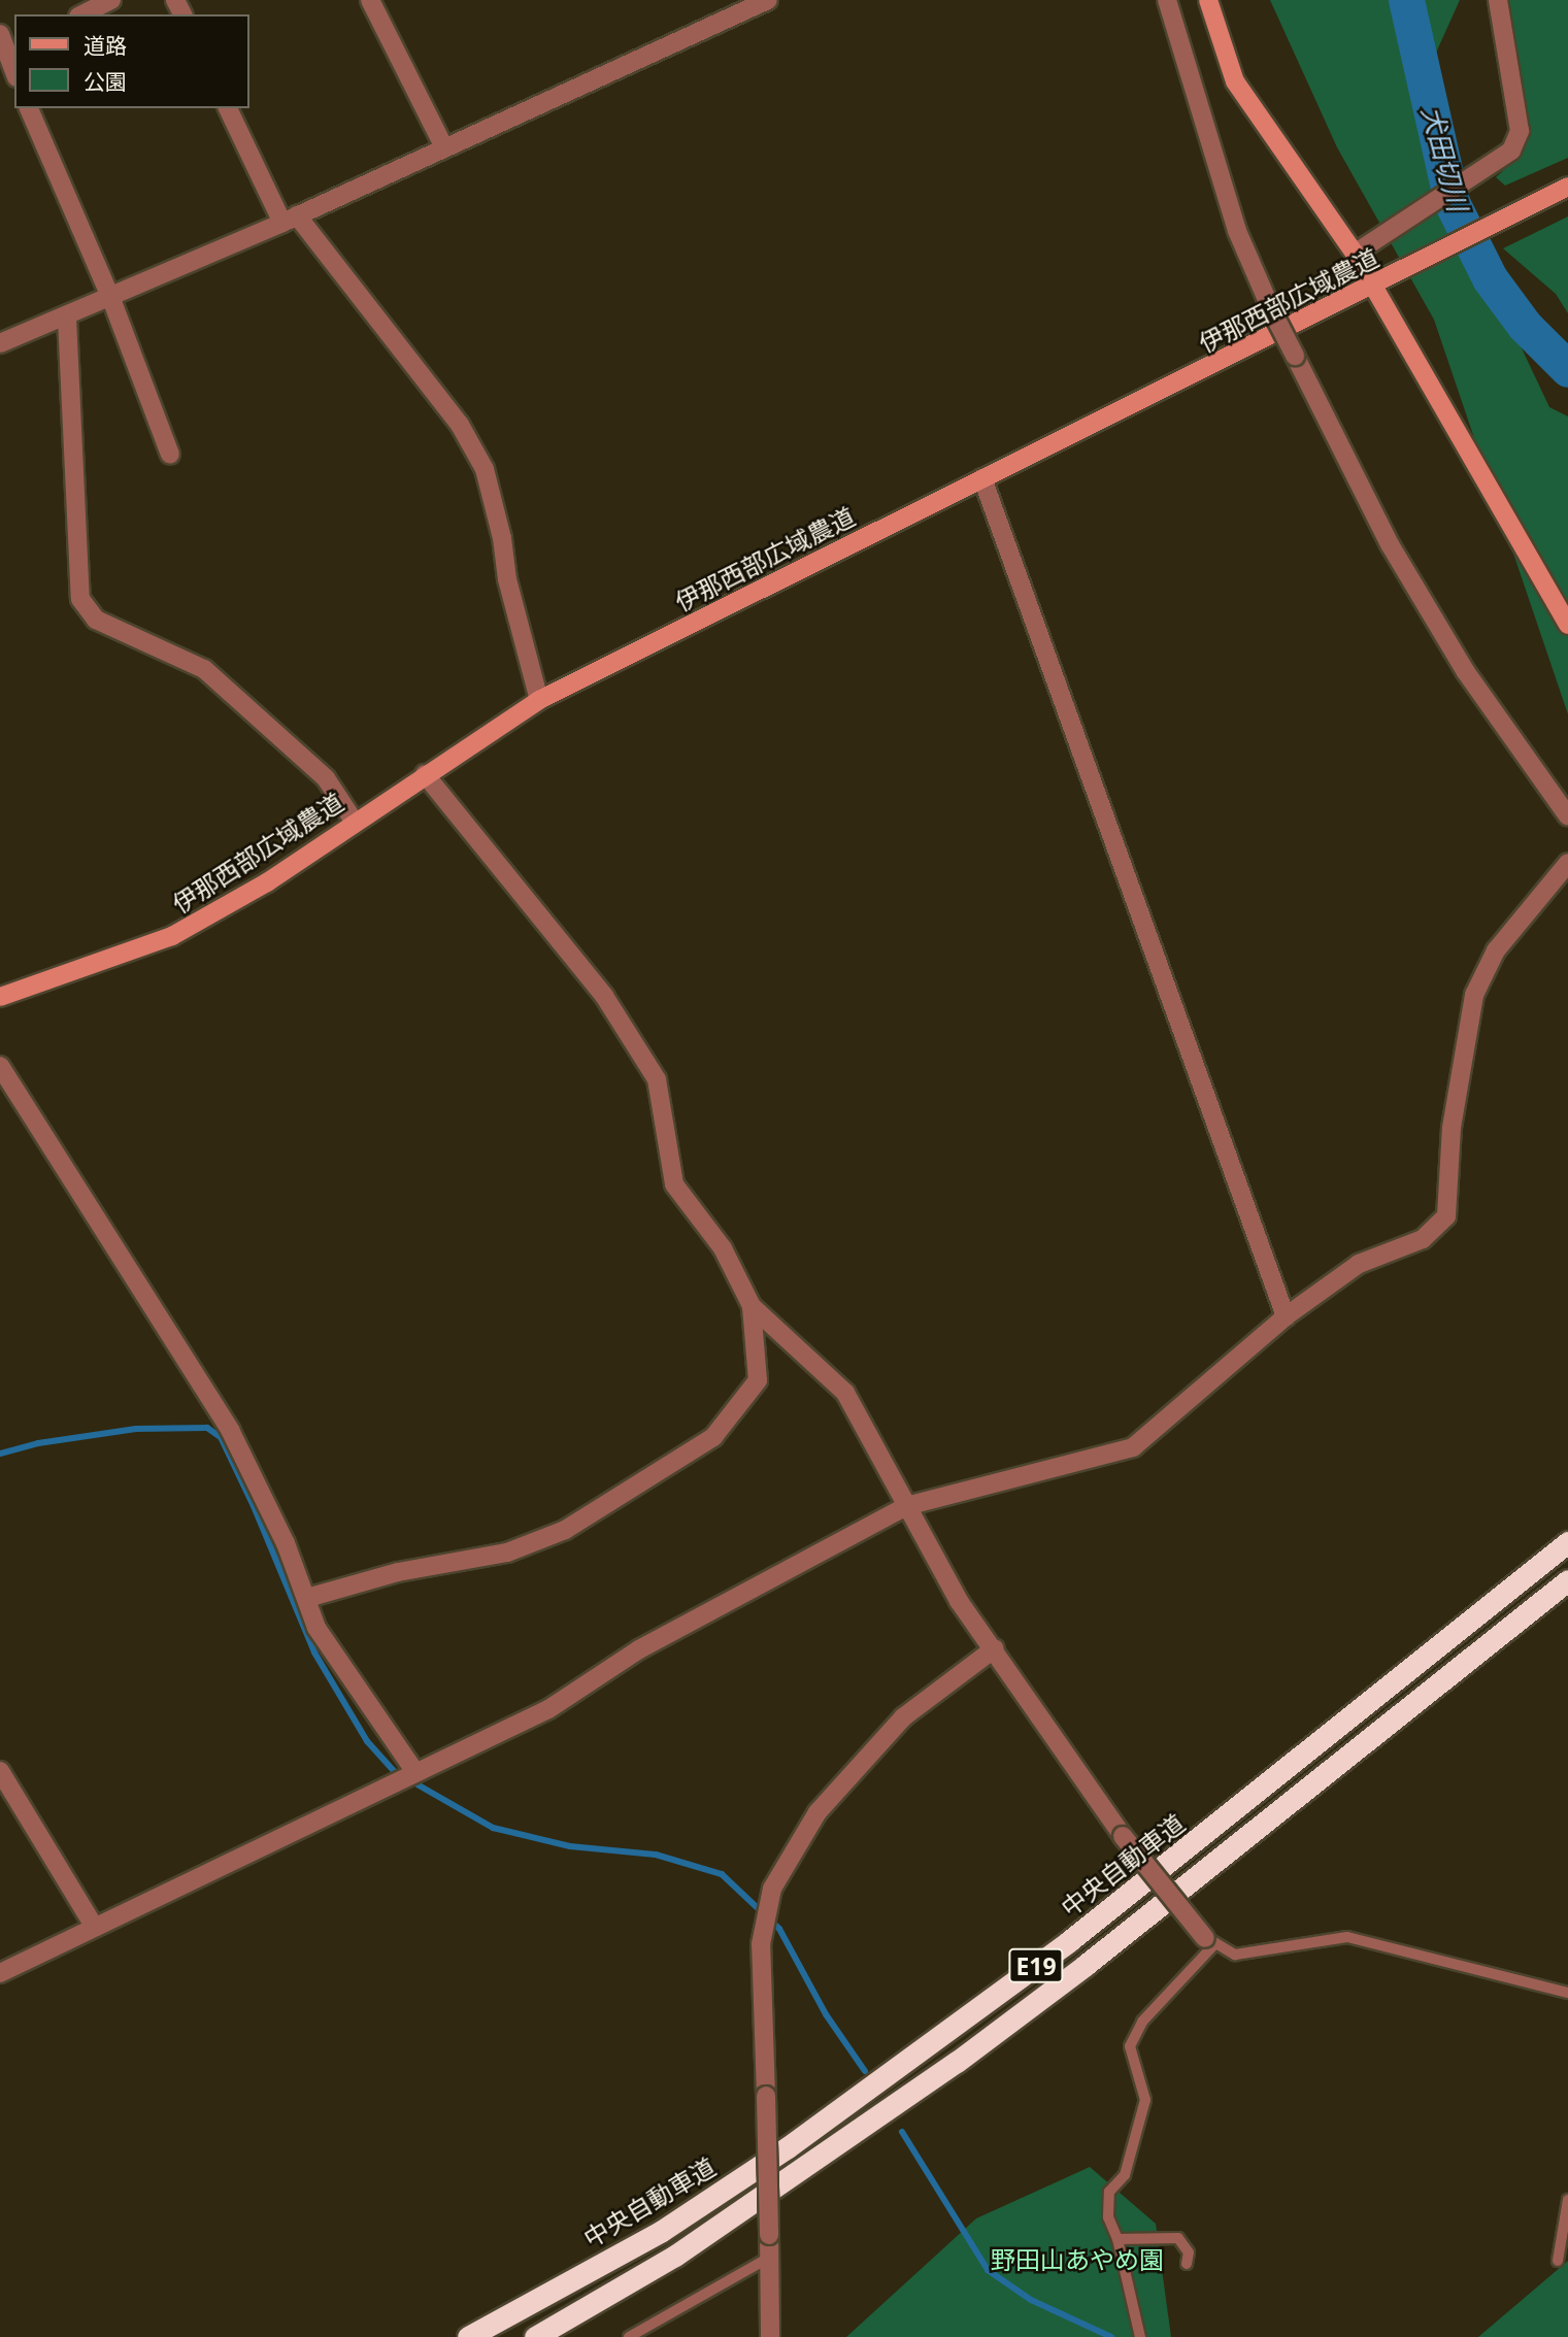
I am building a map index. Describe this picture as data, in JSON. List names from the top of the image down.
{
  "streets": {
    "highway": ["中央自動車道", "E19"],
    "street": ["伊那西部広域農道"]
  },
  "water": ["犬田切川"],
  "parks": ["野田山あやめ園"],
  "legend": ["道路", "公園"]
}
